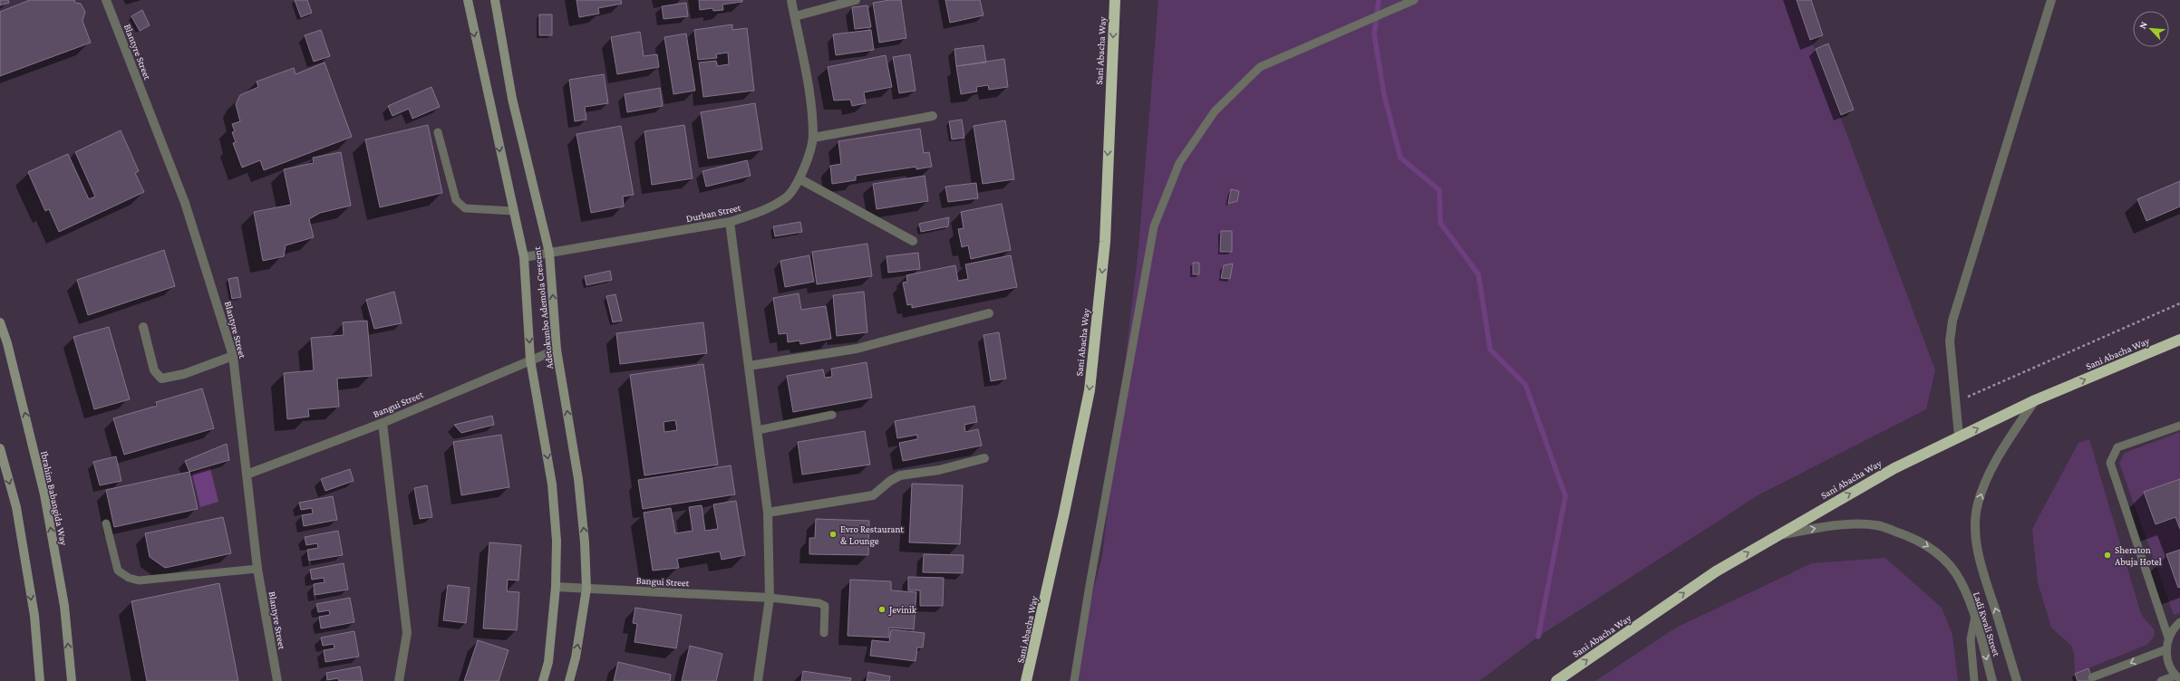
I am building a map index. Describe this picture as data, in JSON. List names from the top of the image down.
{
  "streets": {
    "highway": ["Sani Abacha Way"],
    "main road": ["Adetokunbo Ademola Crescent", "Ibrahim Babangida Way"],
    "street": [
      "Blantyre Street",
      "Durban Street",
      "Bangui Street",
      "Ladi Kwali Street"
    ]
  },
  "crossings": [
    ["Sani Abacha Way", "Ladi Kwali Street"],
    ["Blantyre Street", "Bangui Street"],
    ["Durban Street", "Adetokunbo Ademola Crescent"],
    ["Adetokunbo Ademola Crescent", "Bangui Street"]
  ],
  "places": ["Evro Restaurant & Lounge", "Sheraton Abuja Hotel", "Jevinik"],
  "north": "top left"
}
